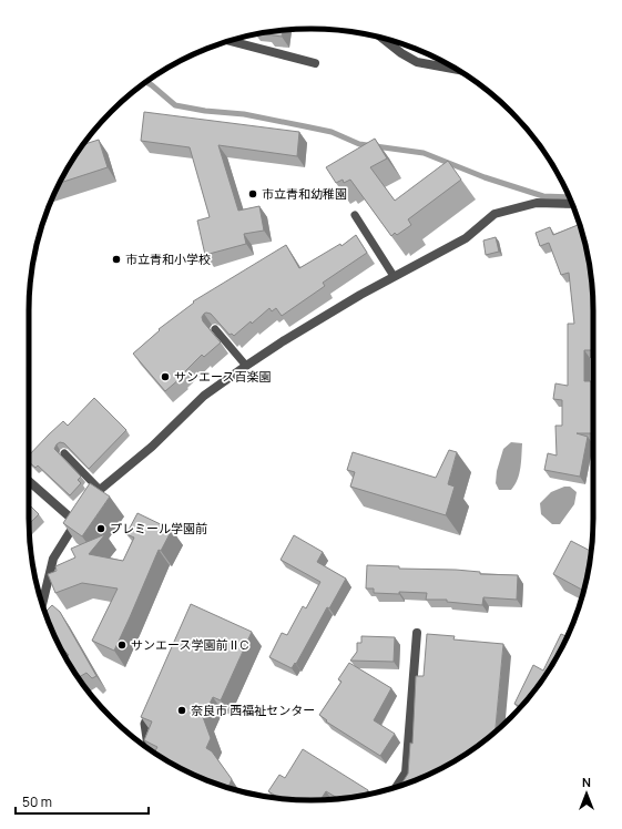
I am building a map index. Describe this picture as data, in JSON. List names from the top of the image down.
{
  "places": [
    "市立青和幼稚園",
    "市立青和小学校",
    "サンエース百楽園",
    "プレミール学園前",
    "サンエース学園前ⅡC",
    "奈良市 西福祉センター"
  ],
  "scale_bar": "50 m",
  "north": "top"
}
